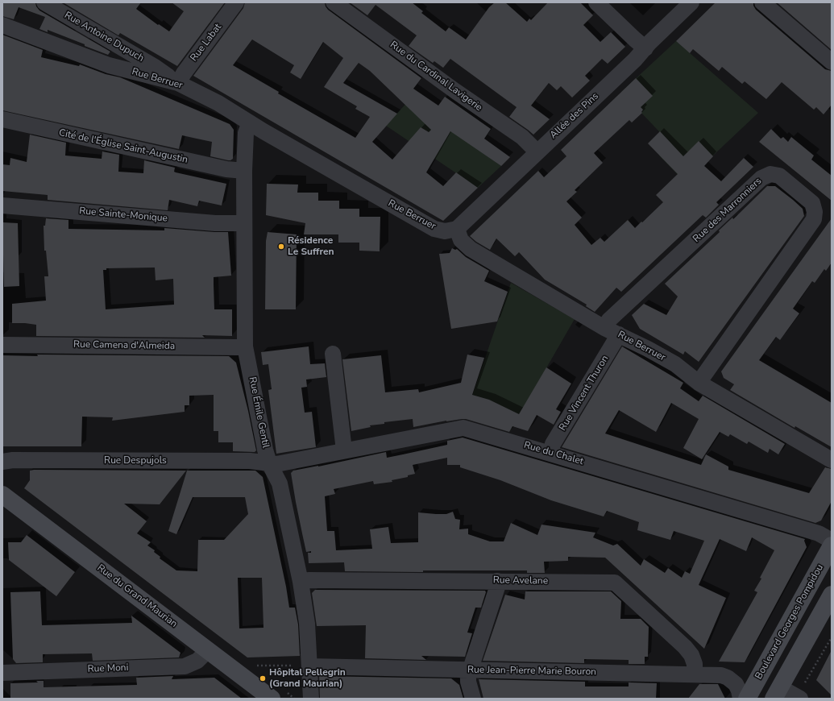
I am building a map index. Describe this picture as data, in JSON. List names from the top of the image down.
{
  "streets": {
    "street": [
      "Rue Antoine Dupuch",
      "Rue Labat",
      "Rue du Cardinal Lavigerie",
      "Rue Berruer",
      "Allée des Pins",
      "Cité de l'Église Saint-Augustin",
      "Rue des Marronniers",
      "Rue Sainte-Monique",
      "Rue Camena d'Almeida",
      "Rue Vincent Thuron",
      "Rue Émile Gentil",
      "Rue du Chalet",
      "Rue Despujols",
      "Rue Avelane",
      "Rue du Grand Maurian",
      "Boulevard Georges Pompidou",
      "Rue Moni",
      "Rue Jean-Pierre Marie Bouron"
    ]
  },
  "crossings": [
    ["Rue Antoine Dupuch", "Rue Labat"],
    ["Rue Antoine Dupuch", "Rue Berruer"],
    ["Rue Labat", "Rue Berruer"],
    ["Rue du Cardinal Lavigerie", "Allée des Pins"],
    ["Rue Berruer", "Allée des Pins"],
    ["Rue Berruer", "Rue des Marronniers"],
    ["Rue Berruer", "Rue Vincent Thuron"],
    ["Rue Berruer", "Rue Émile Gentil"],
    ["Cité de l'Église Saint-Augustin", "Rue Émile Gentil"],
    ["Rue Sainte-Monique", "Rue Émile Gentil"],
    ["Rue Camena d'Almeida", "Rue Émile Gentil"],
    ["Rue Vincent Thuron", "Rue du Chalet"],
    ["Rue Émile Gentil", "Rue du Chalet"],
    ["Rue Émile Gentil", "Rue Despujols"],
    ["Rue Émile Gentil", "Rue Avelane"],
    ["Rue Émile Gentil", "Rue Jean-Pierre Marie Bouron"],
    ["Rue du Chalet", "Rue Despujols"],
    ["Rue Avelane", "Rue Jean-Pierre Marie Bouron"],
    ["Rue du Grand Maurian", "Rue Moni"]
  ],
  "places": ["Résidence Le Suffren", "Hôpital Pellegrin (Grand Maurian)"]
}
